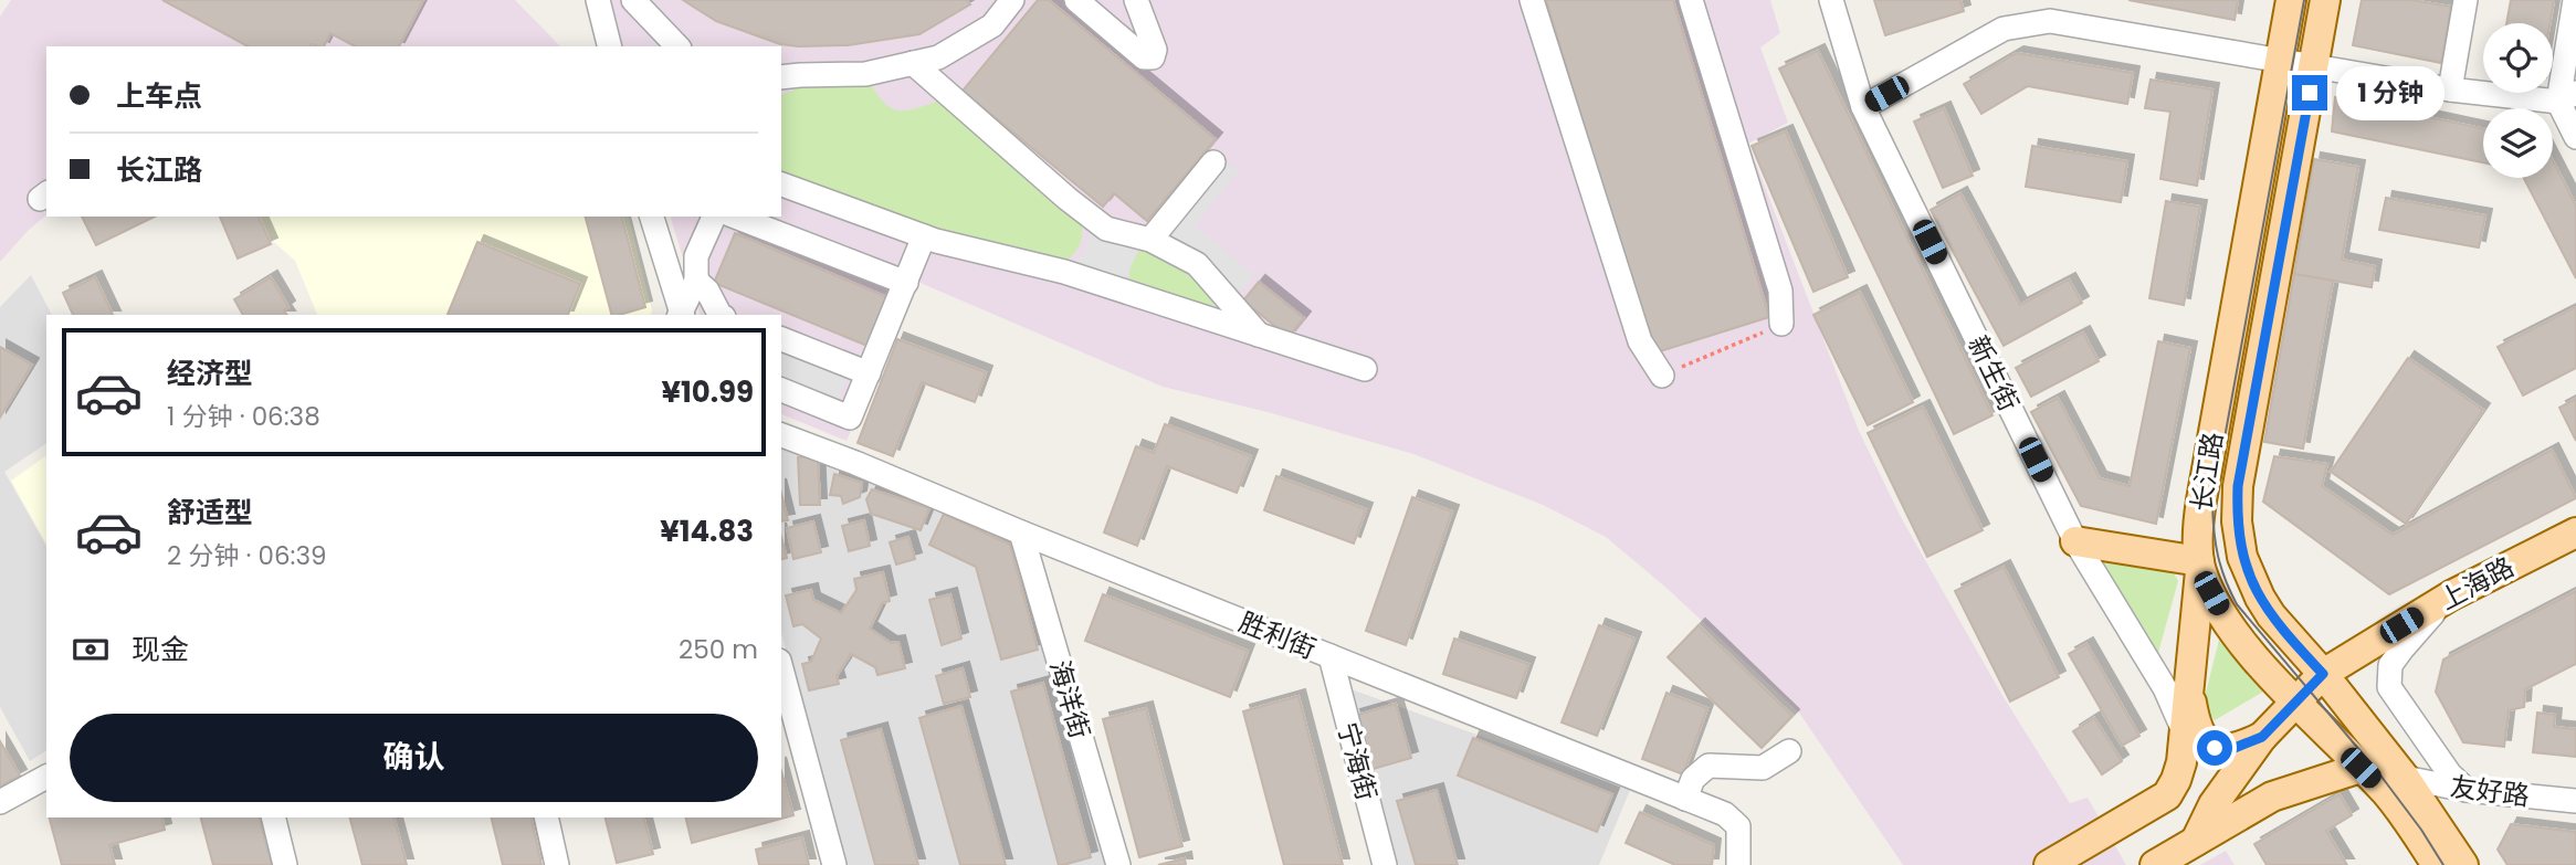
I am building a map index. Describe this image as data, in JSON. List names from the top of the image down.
{
  "streets": {
    "main road": ["长江路", "上海路"],
    "street": [
      "新生街",
      "胜利街",
      "海洋街",
      "宁海街",
      "友好路"
    ]
  },
  "crossings": [
    ["长江路", "上海路"],
    ["长江路", "友好路"],
    ["胜利街", "海洋街"],
    ["胜利街", "宁海街"]
  ],
  "page": {
    "banner": ["上车点", "长江路"],
    "bubble": "1 分钟",
    "list": [
      {
        "name": "经济型",
        "note": "1 分钟 · 06:38",
        "value": "¥10.99"
      },
      {
        "name": "舒适型",
        "note": "2 分钟 · 06:39",
        "value": "¥14.83"
      }
    ],
    "pay": ["现金", "250 m"],
    "buttons": "确认"
  }
}
